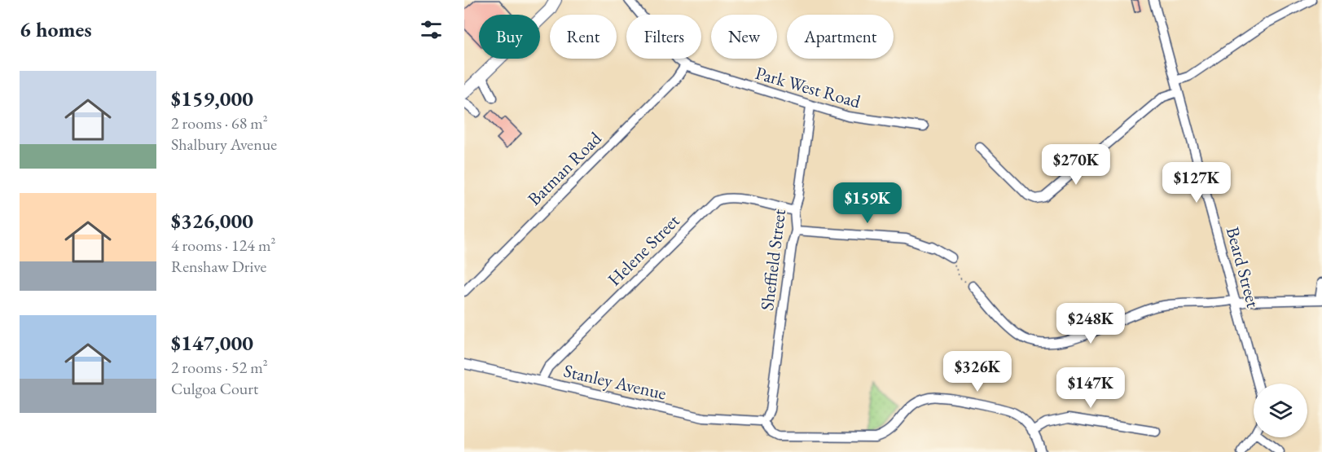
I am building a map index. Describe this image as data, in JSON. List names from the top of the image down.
{
  "streets": {
    "street": [
      "Park West Road",
      "Batman Road",
      "Helene Street",
      "Sheffield Street",
      "Beard Street",
      "Stanley Avenue"
    ]
  },
  "crossings": [
    ["Park West Road", "Batman Road"],
    ["Park West Road", "Sheffield Street"],
    ["Helene Street", "Sheffield Street"],
    ["Helene Street", "Stanley Avenue"],
    ["Sheffield Street", "Stanley Avenue"]
  ],
  "page": {
    "heading": "6 homes",
    "chip": [
      "Buy",
      "Rent",
      "Filters",
      "New",
      "Apartment"
    ],
    "list": [
      {
        "name": "$159,000",
        "note": "2 rooms · 68 m² · Shalbury Avenue"
      },
      {
        "name": "$326,000",
        "note": "4 rooms · 124 m² · Renshaw Drive"
      },
      {
        "name": "$147,000",
        "note": "2 rooms · 52 m² · Culgoa Court"
      }
    ],
    "price": [
      "$270K",
      "$127K",
      "$159K",
      "$248K",
      "$326K",
      "$147K"
    ]
  }
}
